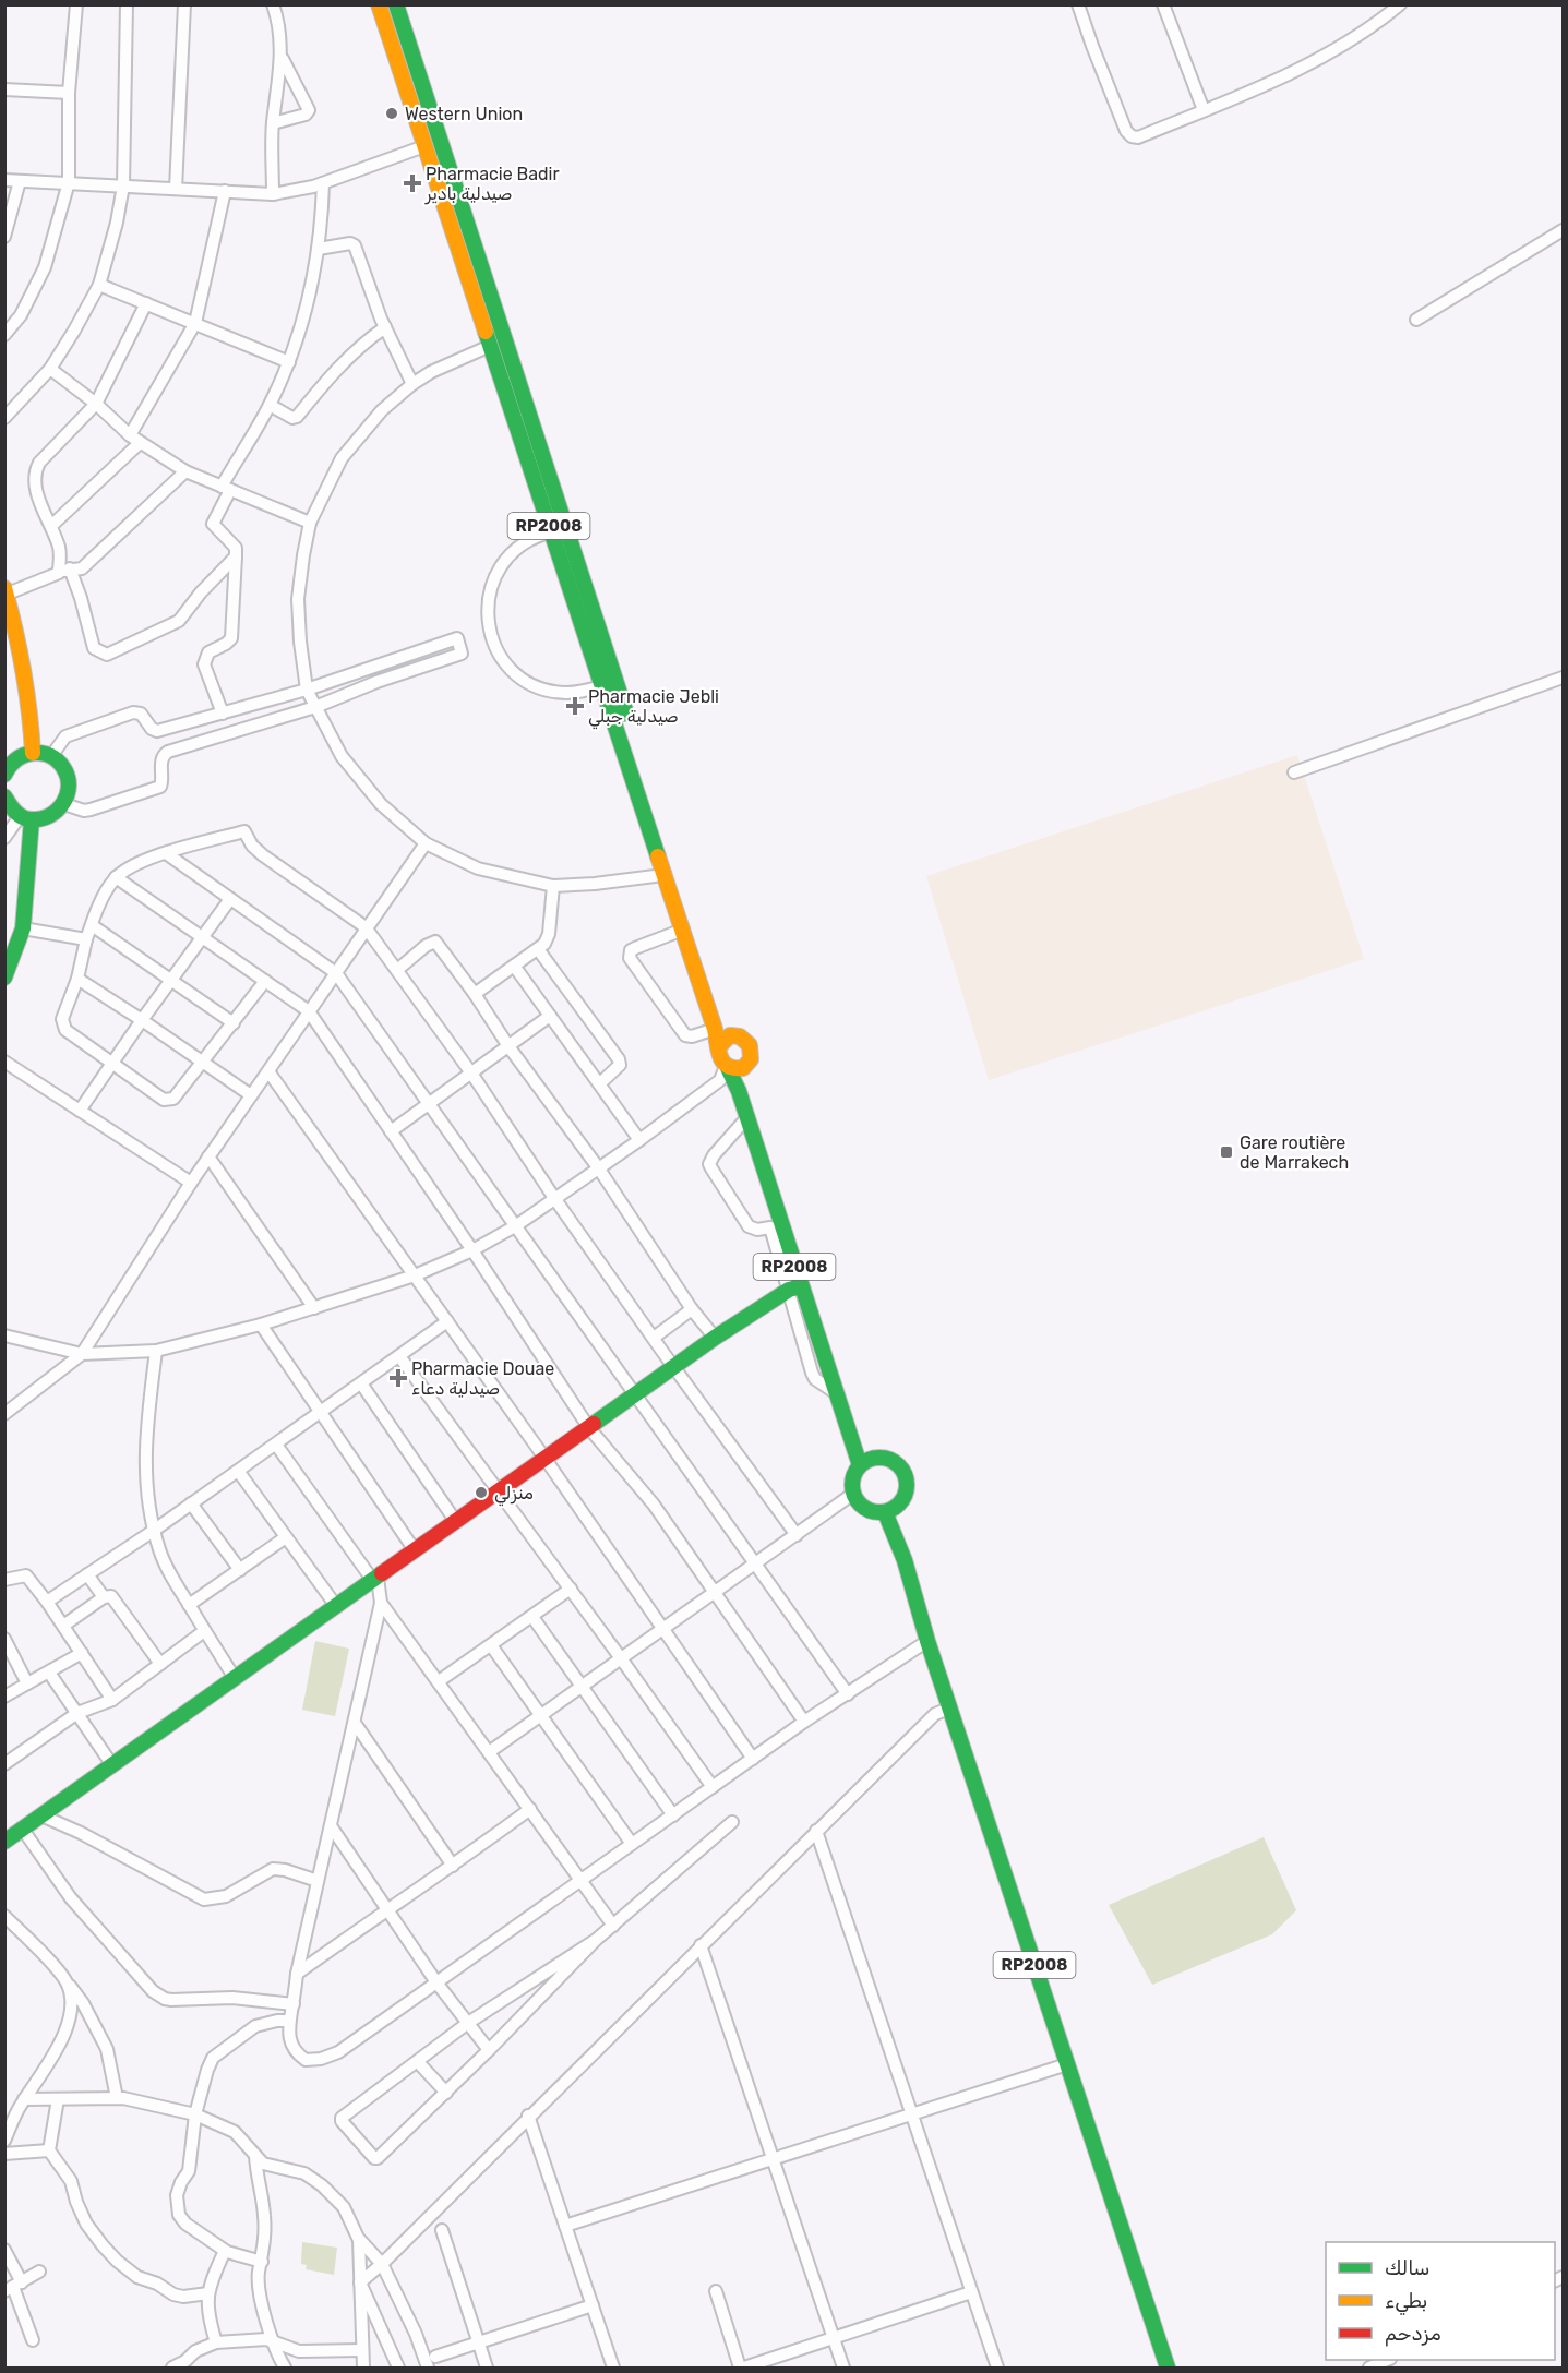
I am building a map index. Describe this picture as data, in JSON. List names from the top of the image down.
{
  "streets": {
    "main road": ["RP2008"]
  },
  "places": {
    "other": ["Western Union", "منزلي"],
    "health": ["Pharmacie Badir صيدلية بادير", "Pharmacie Jebli صيدلية جبلي", "Pharmacie Douae صيدلية دعاء"],
    "transit": ["Gare routière de Marrakech"]
  },
  "legend": ["سالك", "بطيء", "مزدحم"]
}
